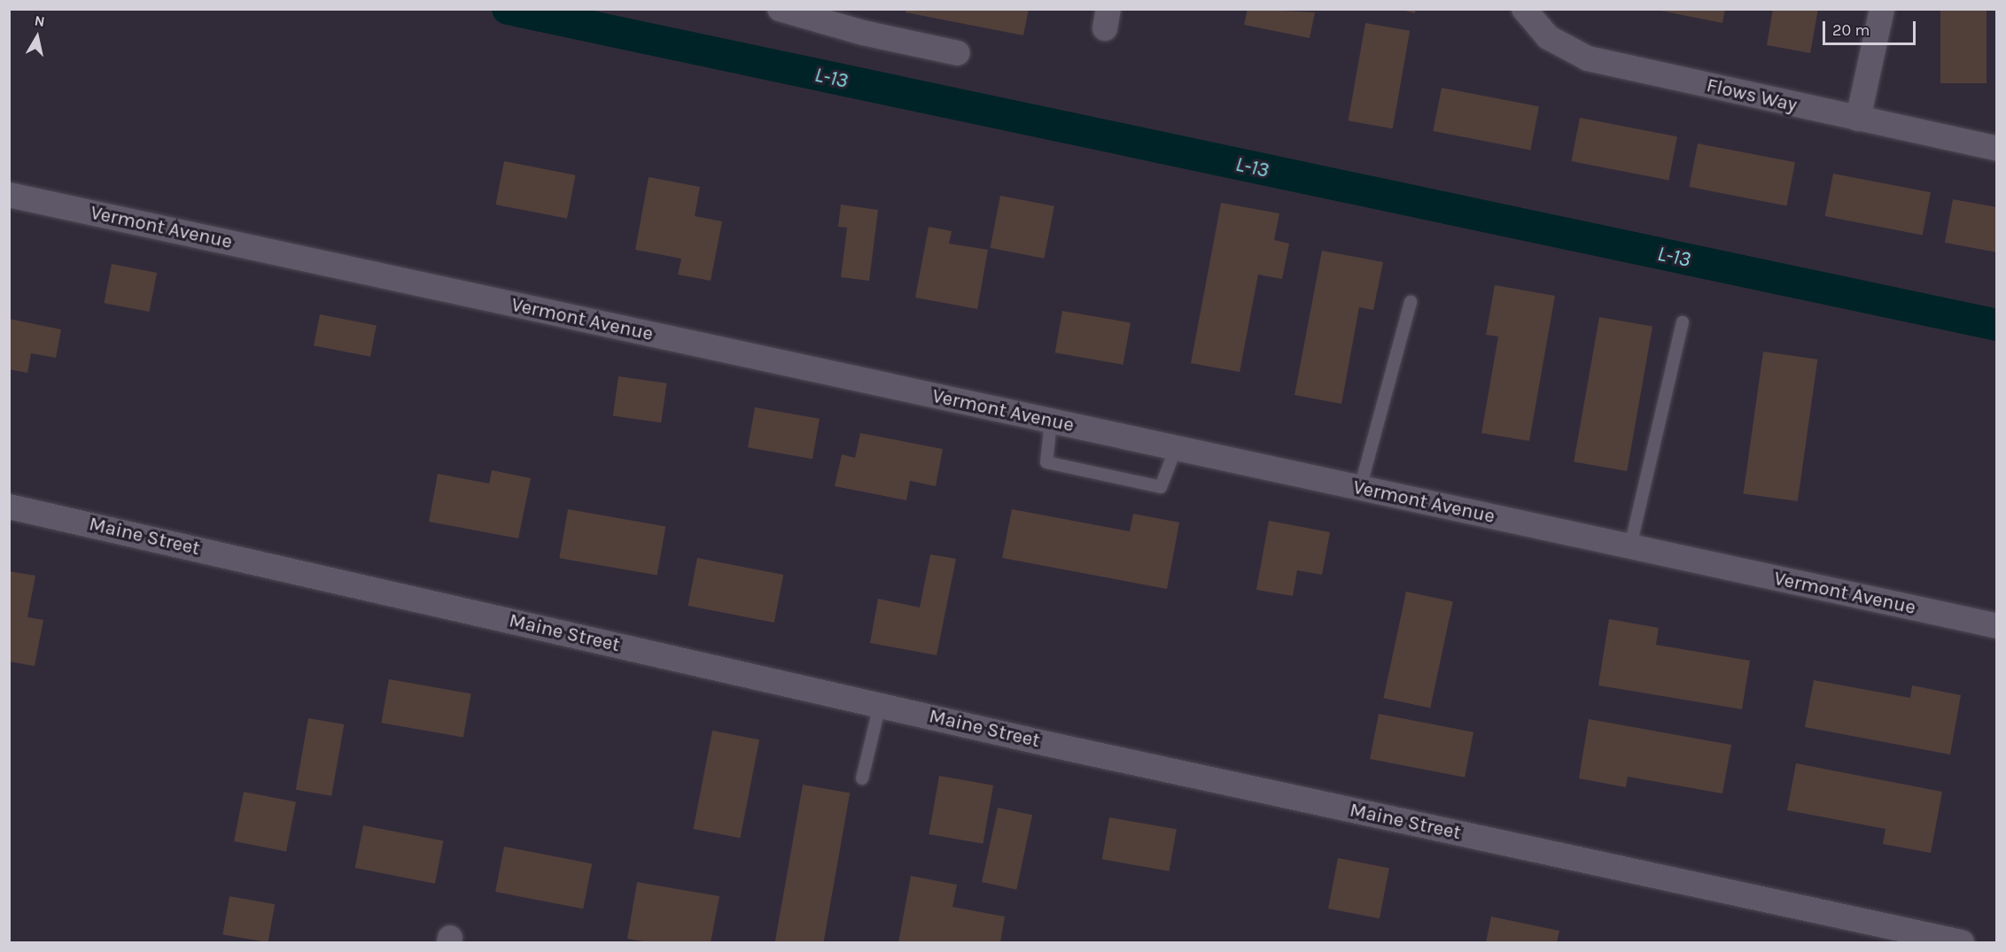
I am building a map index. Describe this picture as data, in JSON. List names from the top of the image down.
{
  "streets": {
    "street": ["Flows Way", "Vermont Avenue", "Maine Street"]
  },
  "water": ["L-13"],
  "scale_bar": "20 m",
  "north": "top"
}
